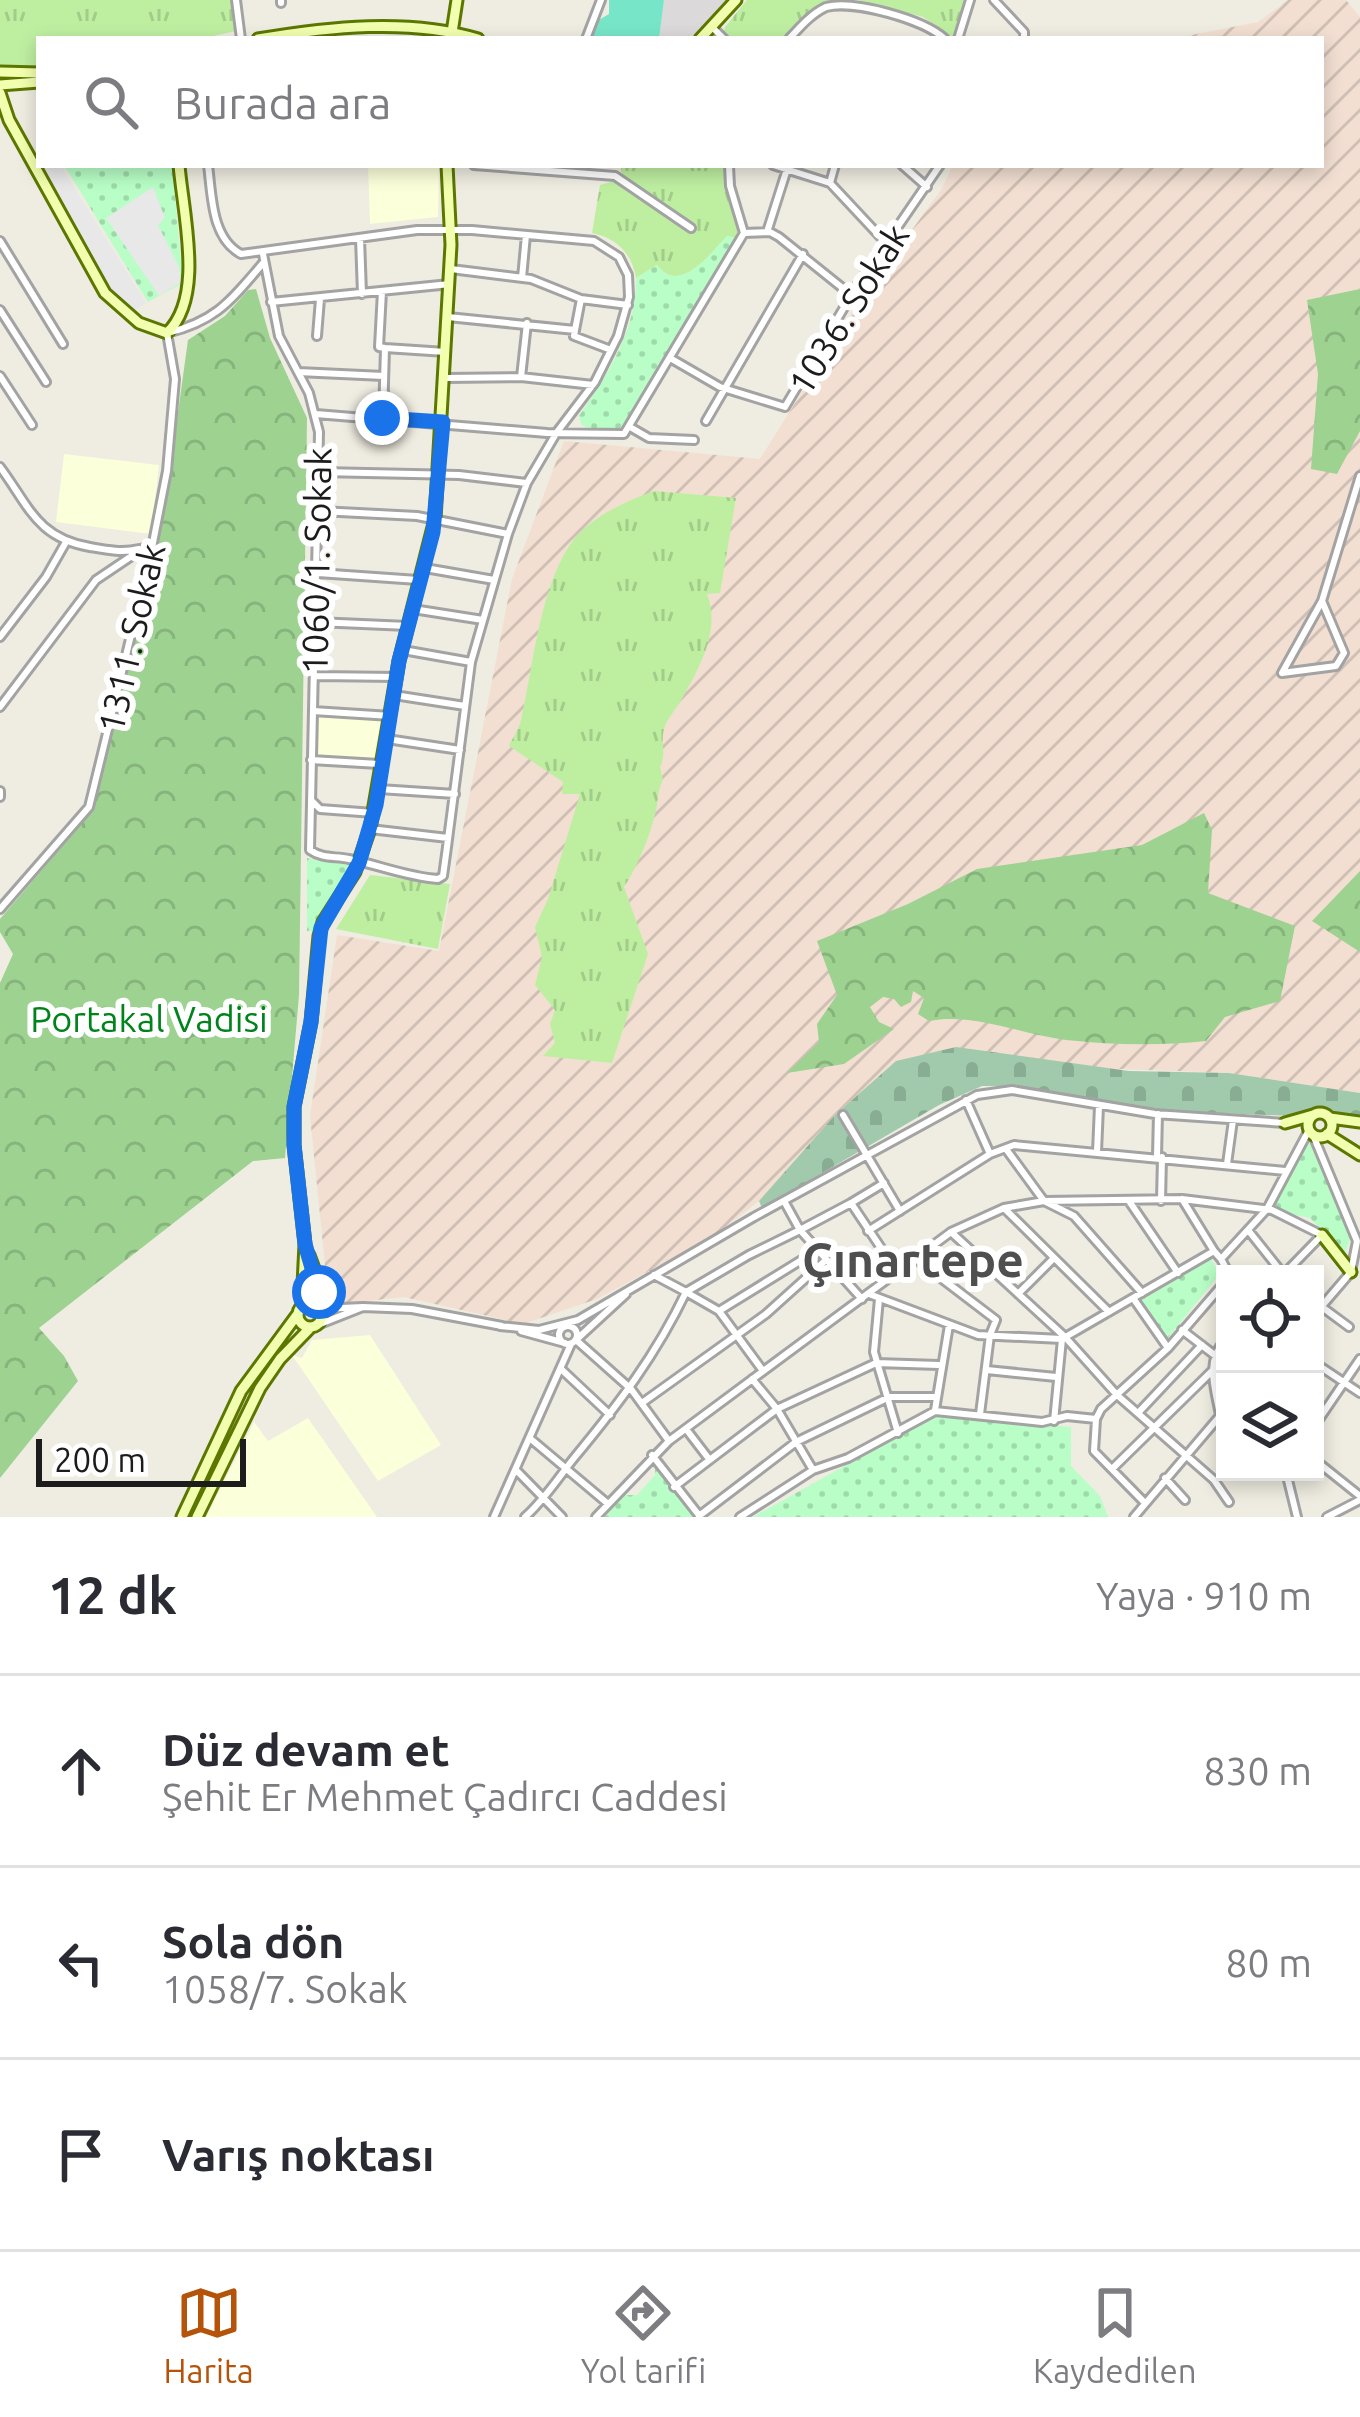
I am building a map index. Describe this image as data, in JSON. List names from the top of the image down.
{
  "streets": {
    "street": ["1036. Sokak", "1060/1. Sokak", "1311. Sokak"]
  },
  "districts": ["Çınartepe"],
  "parks": ["Portakal Vadisi"],
  "scale_bar": "200 m",
  "page": {
    "search": "Burada ara",
    "scale": "200 m",
    "heading": ["12 dk", "Yaya · 910 m"],
    "list": [
      ["Düz devam et", "Şehit Er Mehmet Çadırcı Caddesi", "830 m"],
      ["Sola dön", "1058/7. Sokak", "80 m"],
      "Varış noktası"
    ],
    "nav": ["Harita", "Yol tarifi", "Kaydedilen"]
  }
}
